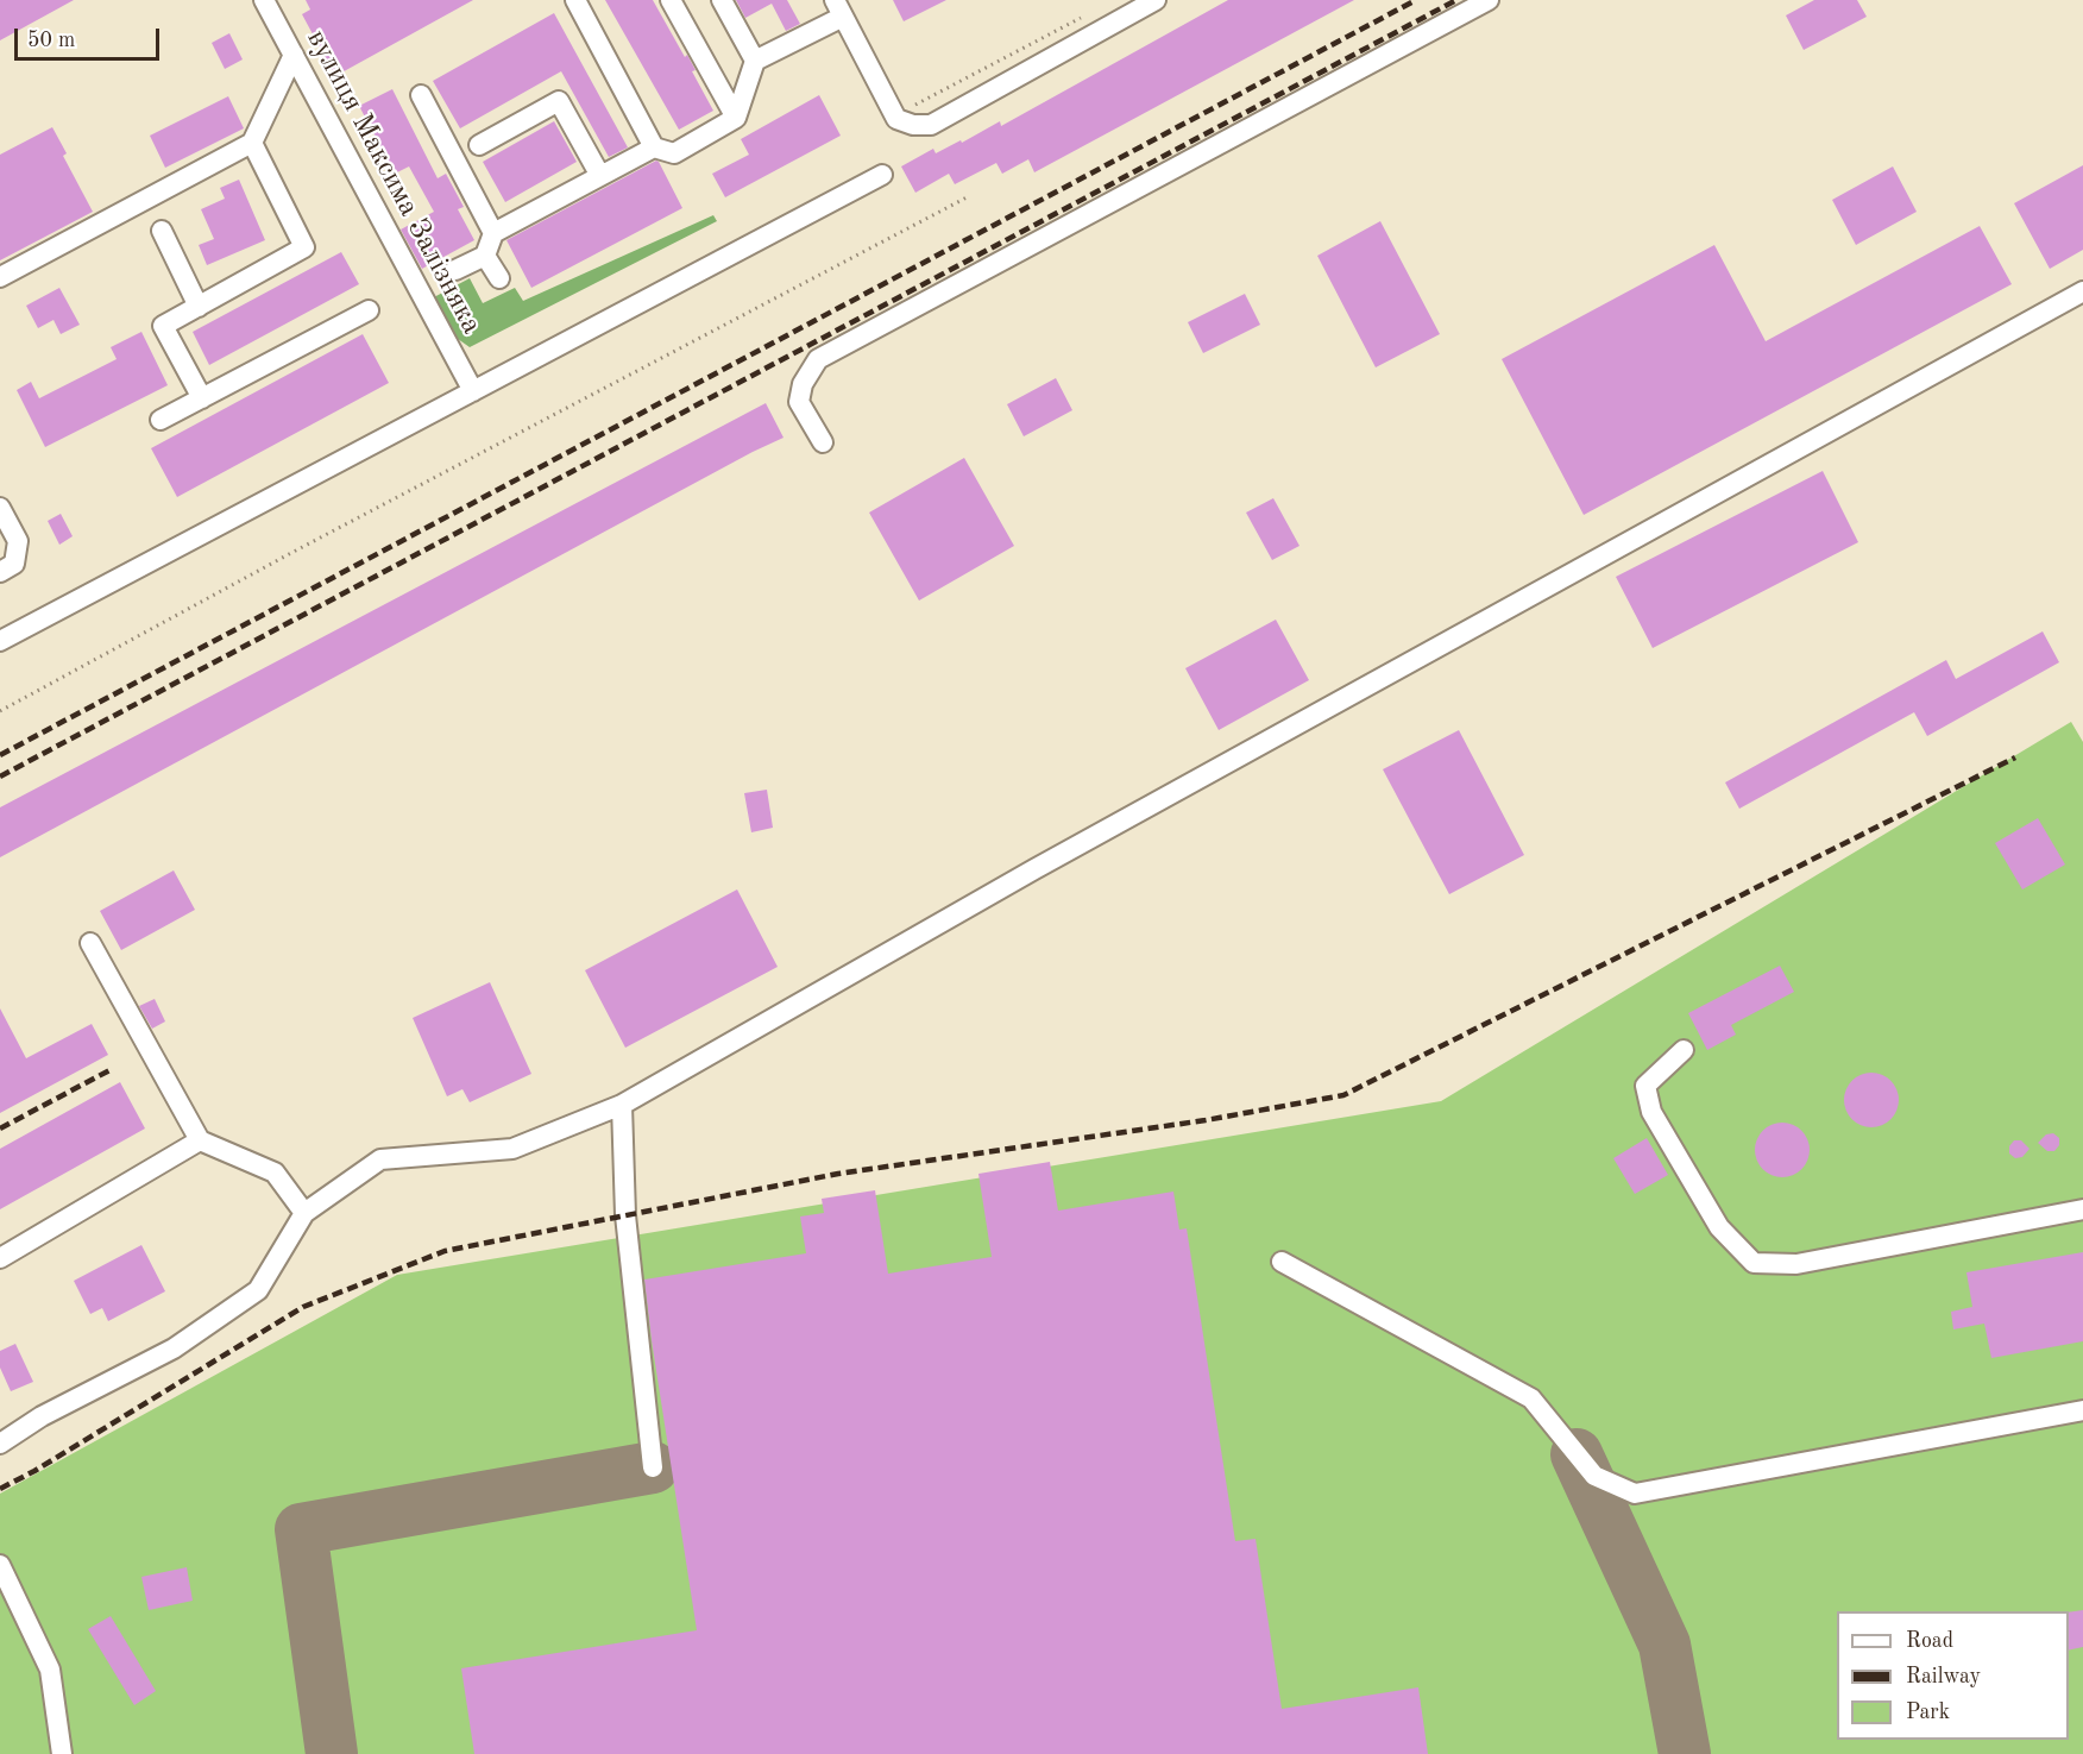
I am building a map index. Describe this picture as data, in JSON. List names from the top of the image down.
{
  "streets": {
    "street": ["вулиця Максима Залізняка"]
  },
  "legend": ["Road", "Railway", "Park"],
  "scale_bar": "50 m"
}
